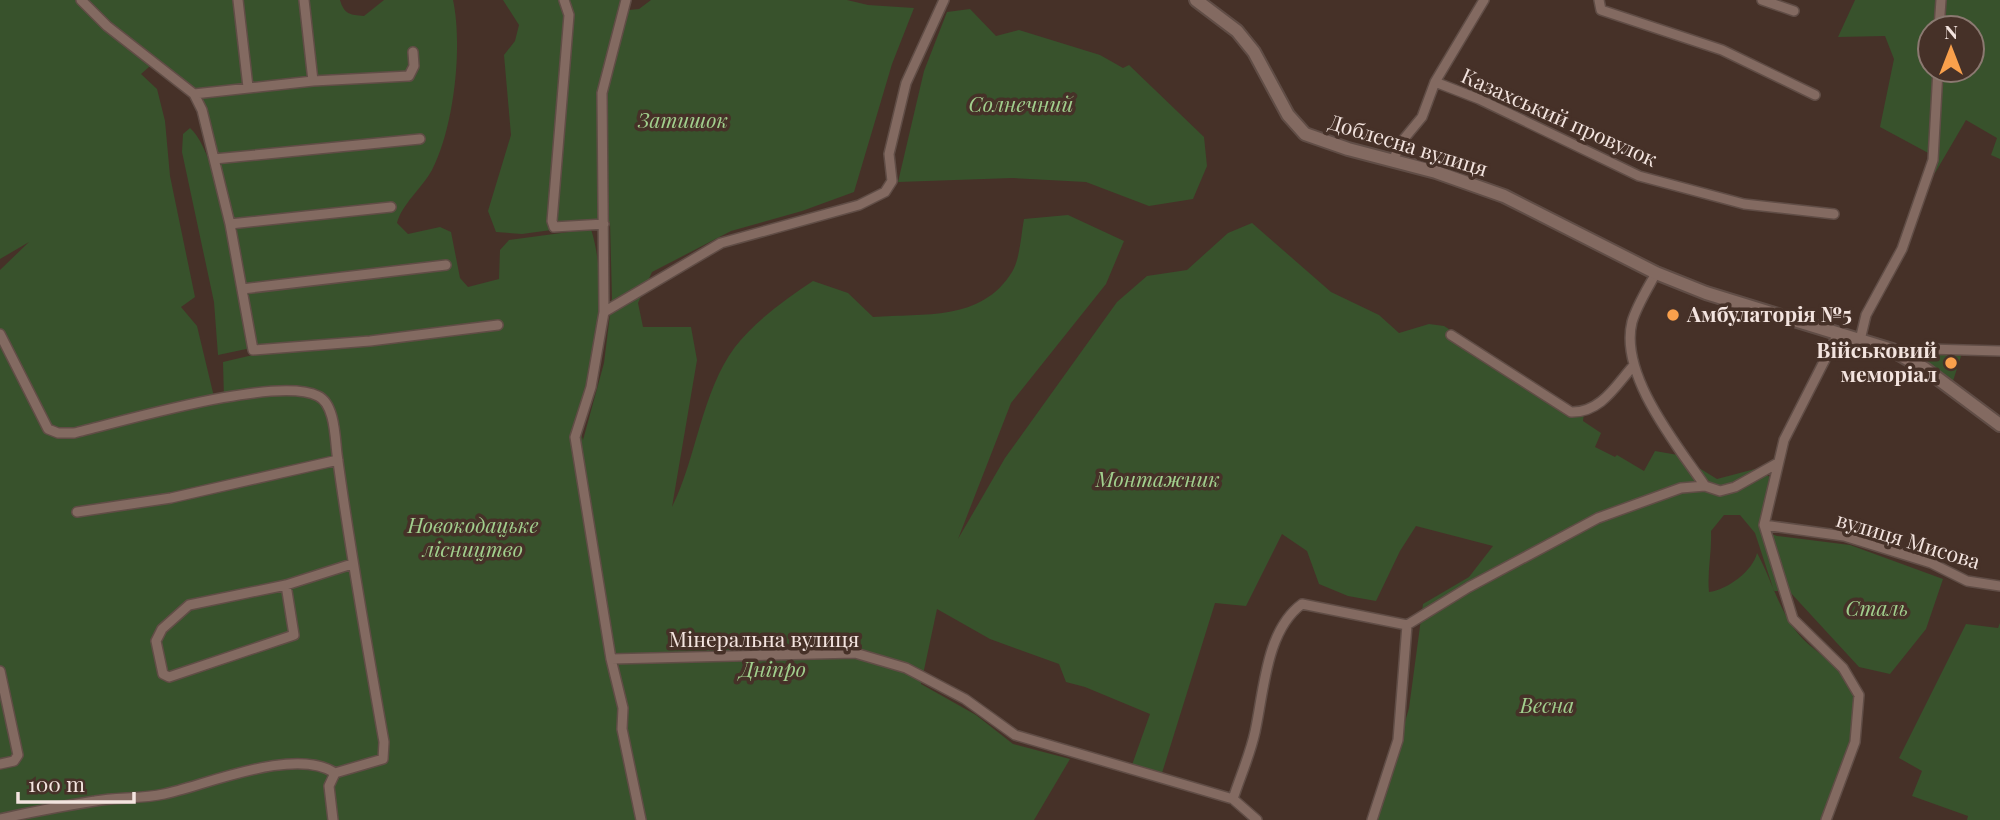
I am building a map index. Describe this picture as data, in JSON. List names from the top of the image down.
{
  "streets": {
    "street": [
      "Казахський провулок",
      "Доблесна вулиця",
      "вулиця Мисова",
      "Мінеральна вулиця"
    ]
  },
  "crossings": [
    ["Казахський провулок", "Доблесна вулиця"]
  ],
  "parks": [
    "Солнечний",
    "Затишок",
    "Монтажник",
    "Новокодацьке лісництво",
    "Сталь",
    "Дніпро",
    "Весна"
  ],
  "places": ["Амбулаторія №5", "Військовий меморіал"],
  "scale_bar": "100 m",
  "north": "top"
}
